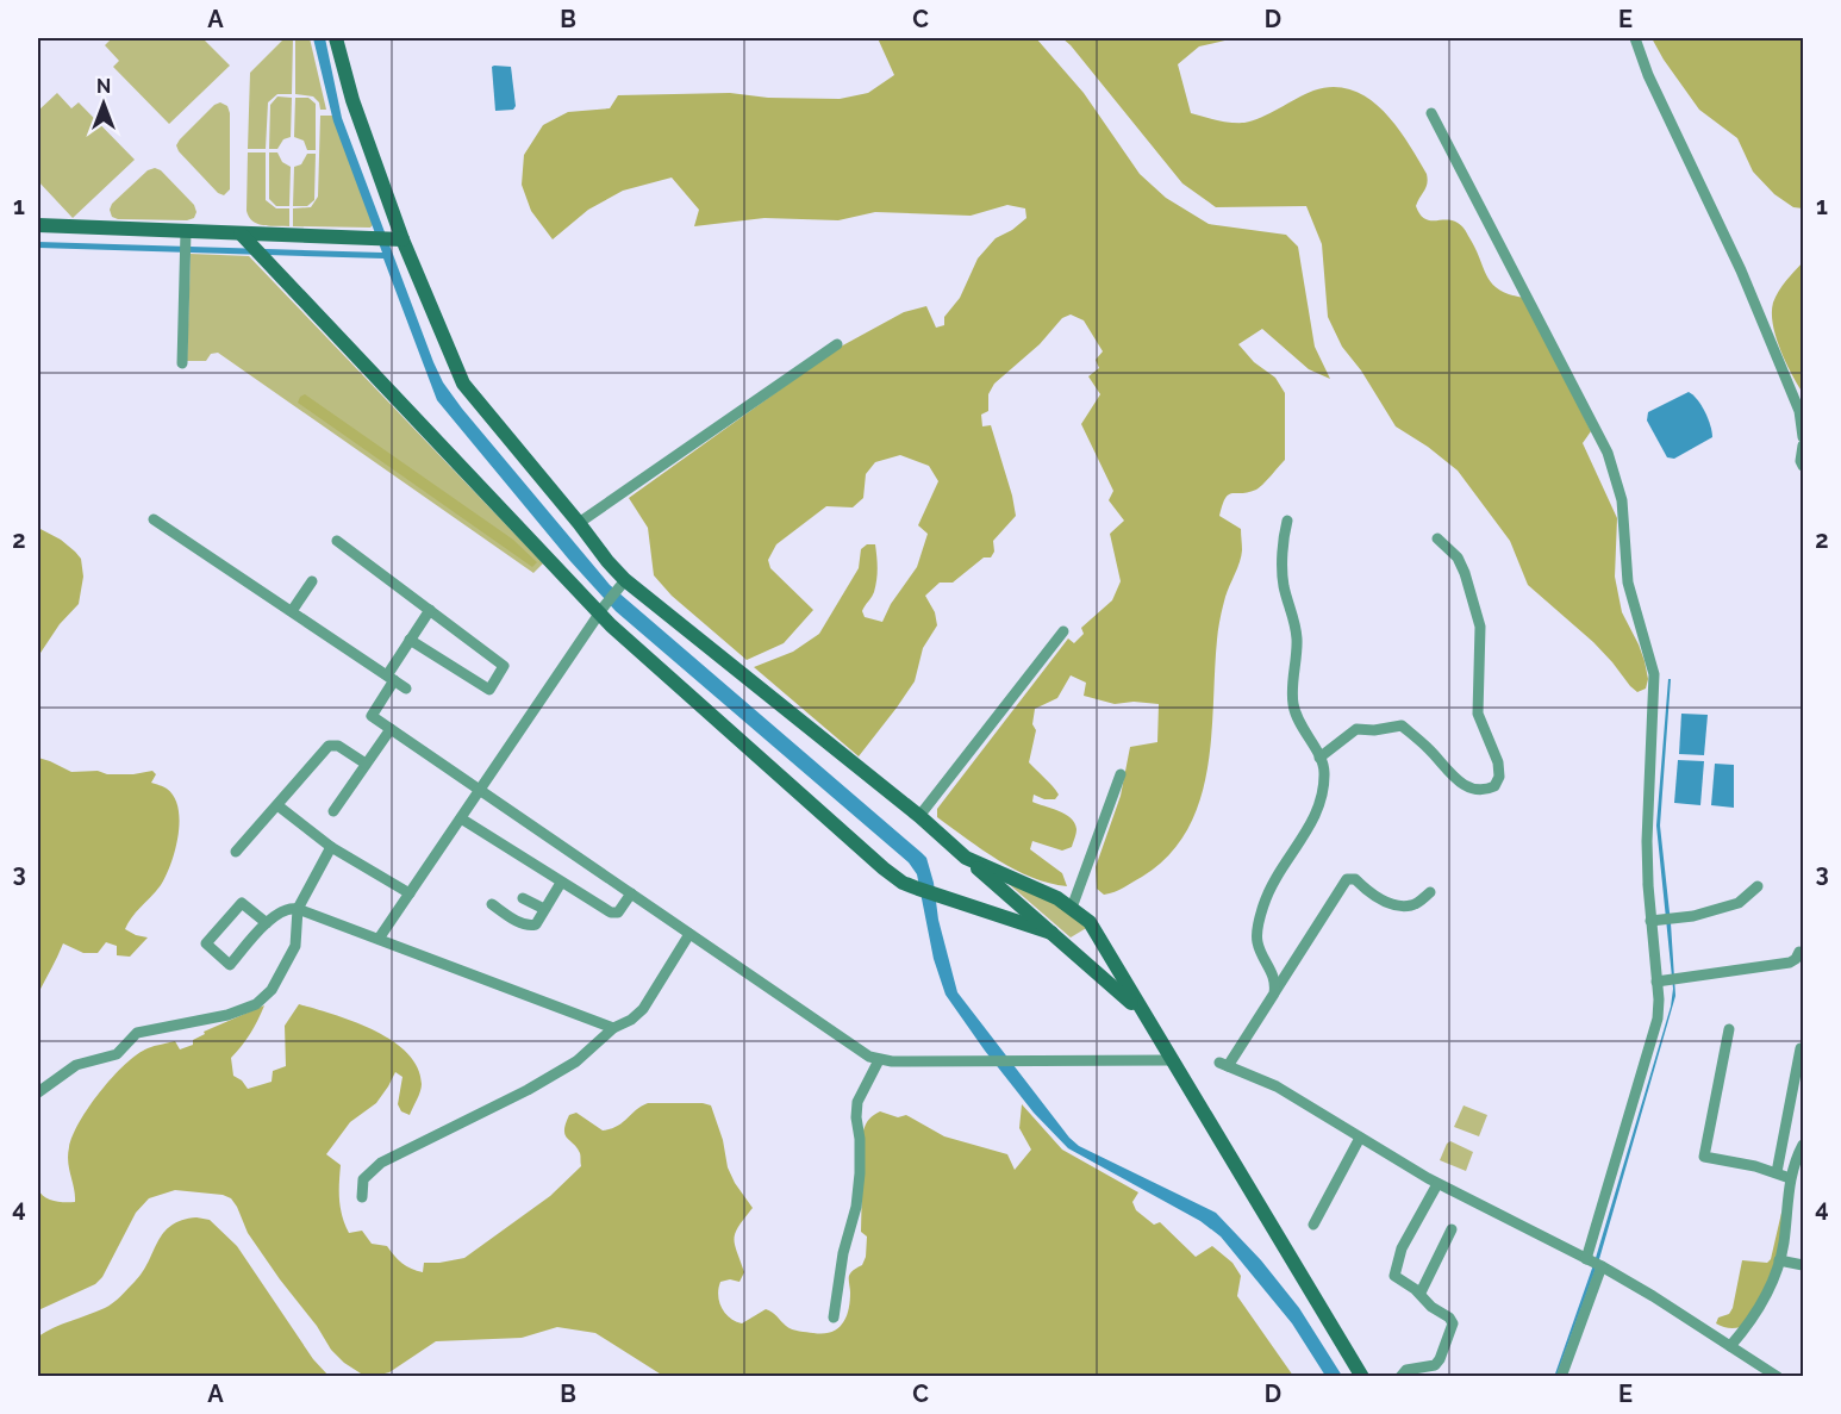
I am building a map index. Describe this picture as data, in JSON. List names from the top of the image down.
{
  "north": "top",
  "grid": {
    "columns": [
      "A",
      "B",
      "C",
      "D",
      "E"
    ],
    "rows": [
      "1",
      "2",
      "3",
      "4"
    ]
  }
}
